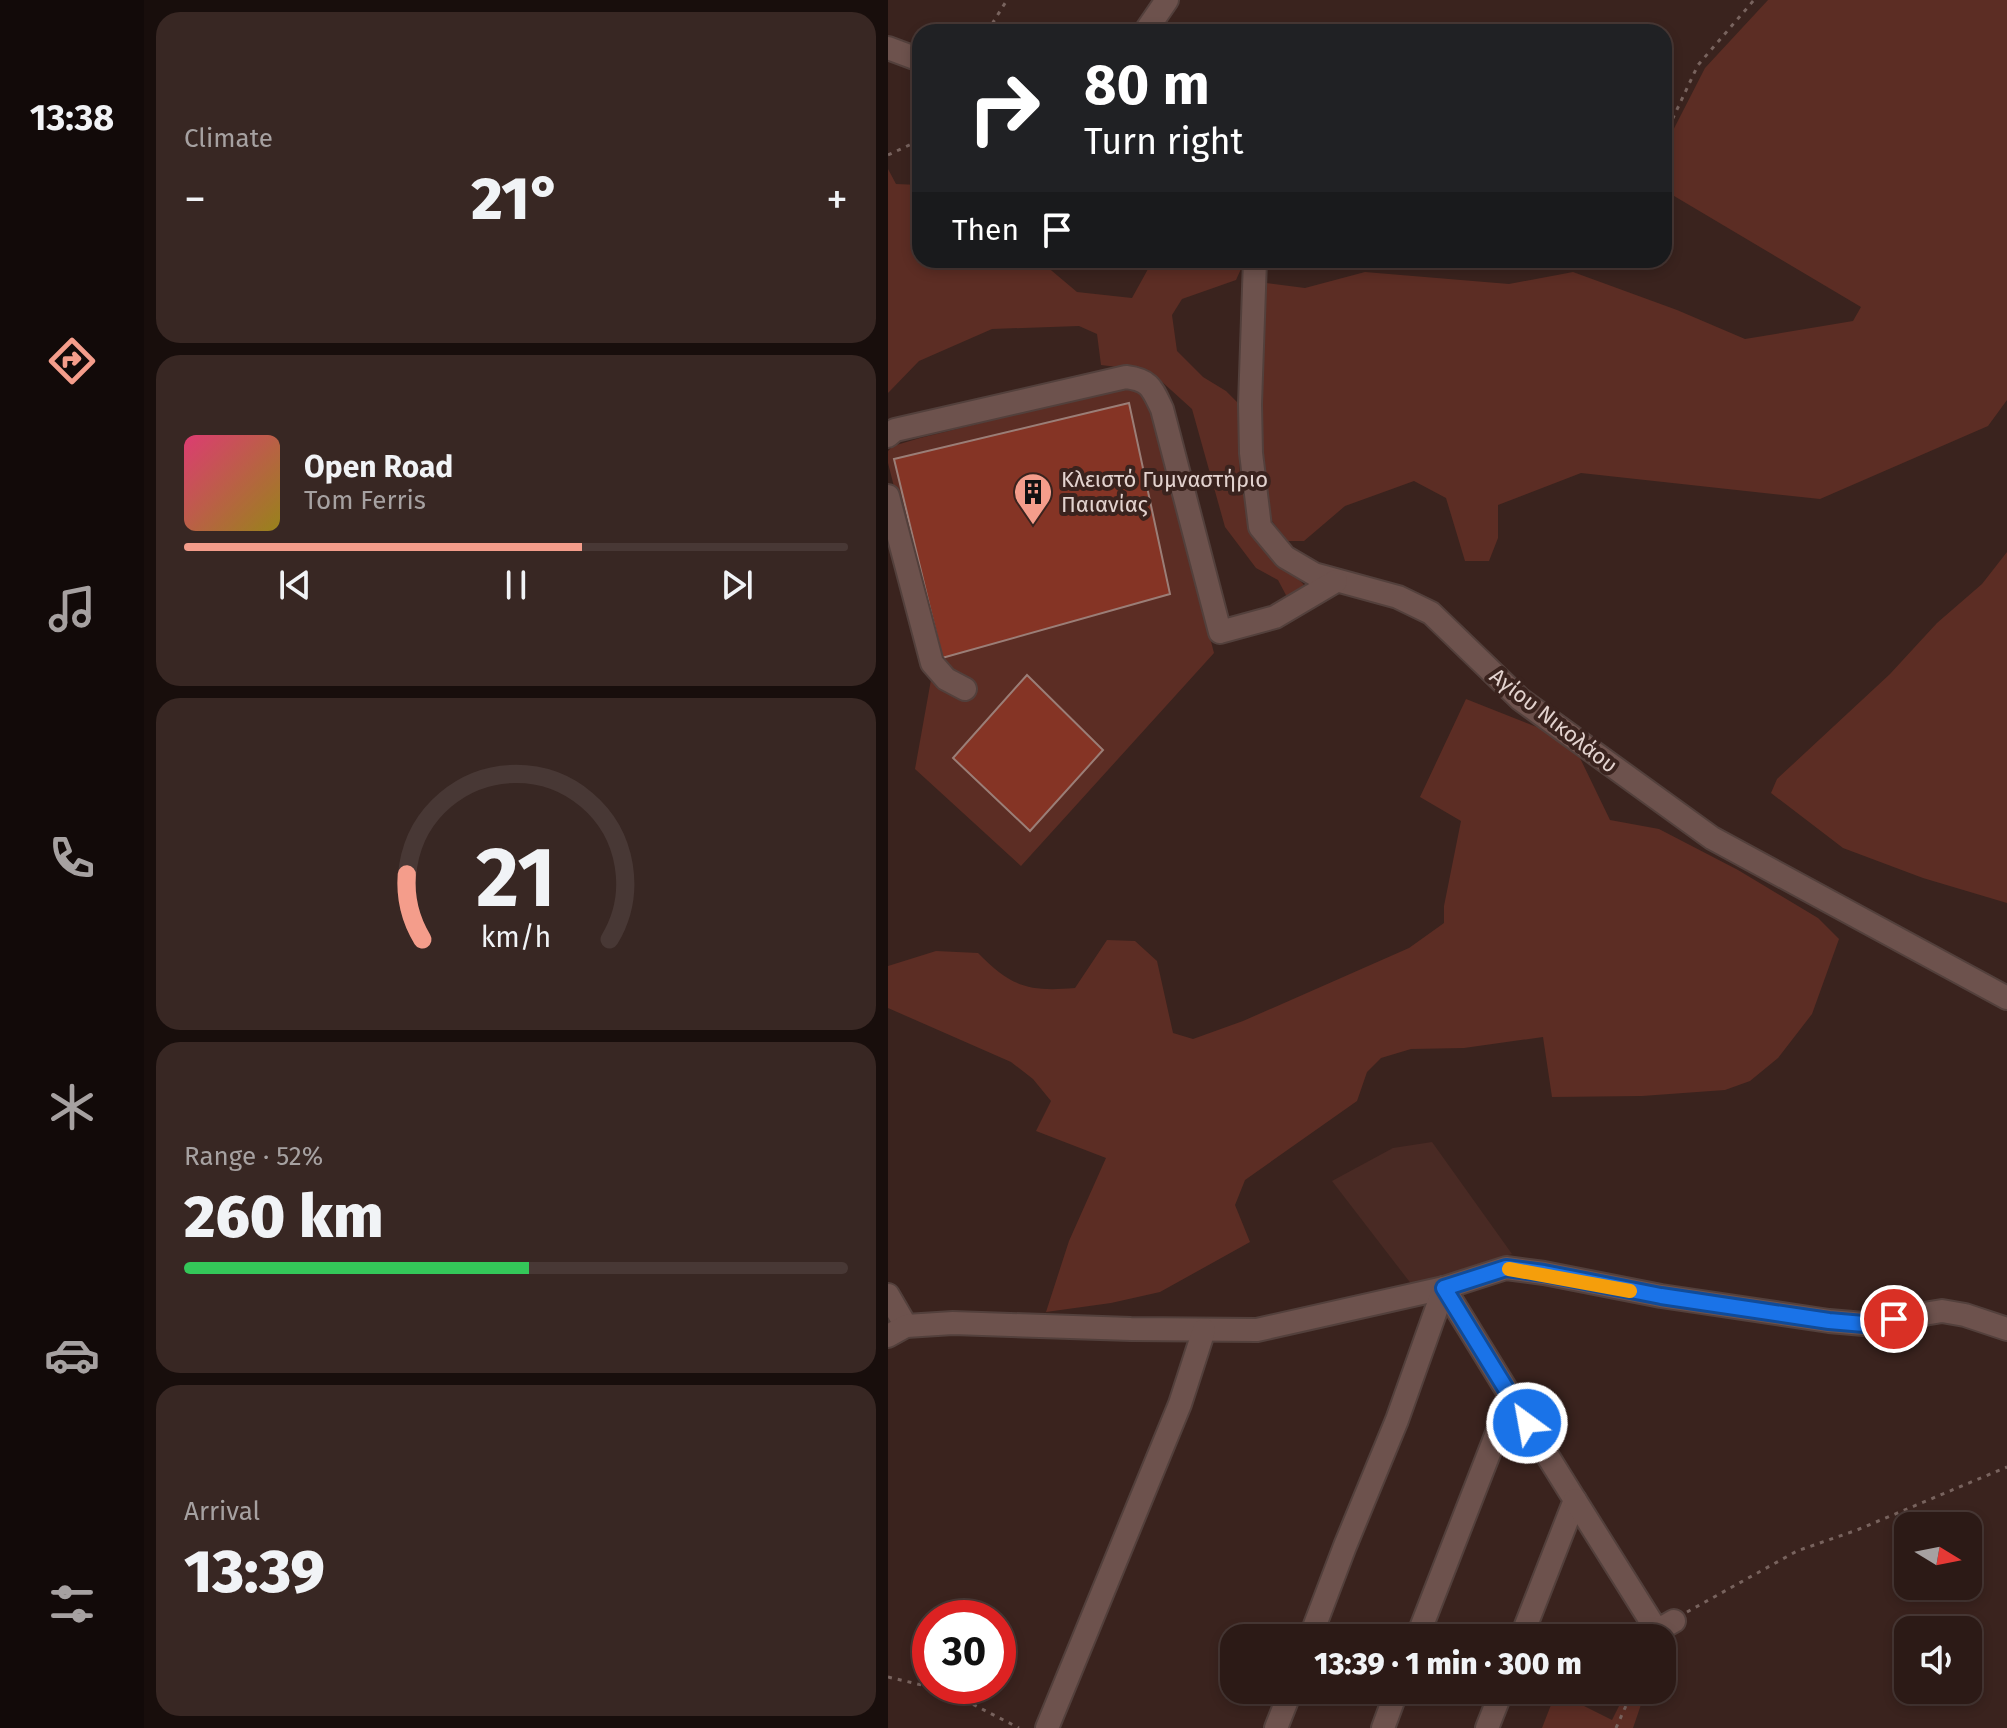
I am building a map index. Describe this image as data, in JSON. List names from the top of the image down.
{
  "streets": {
    "street": ["Αγίου Νικολάου"]
  },
  "places": {
    "building": ["Κλειστό Γυμναστήριο Παιανίας"]
  },
  "north": "right",
  "page": {
    "tabs": "13:38",
    "tile": [
      "Climate",
      ["Range · 52%", "260 km"],
      ["Arrival", "13:39"]
    ],
    "turn": ["80 m", "Turn right"],
    "heat": ["−", "21°", "+"],
    "then": "Then",
    "song": ["Open Road", "Tom Ferris"],
    "limit": "30",
    "trip": "13:39 · 1 min · 300 m",
    "gauge": ["21", "km/h"]
  }
}
